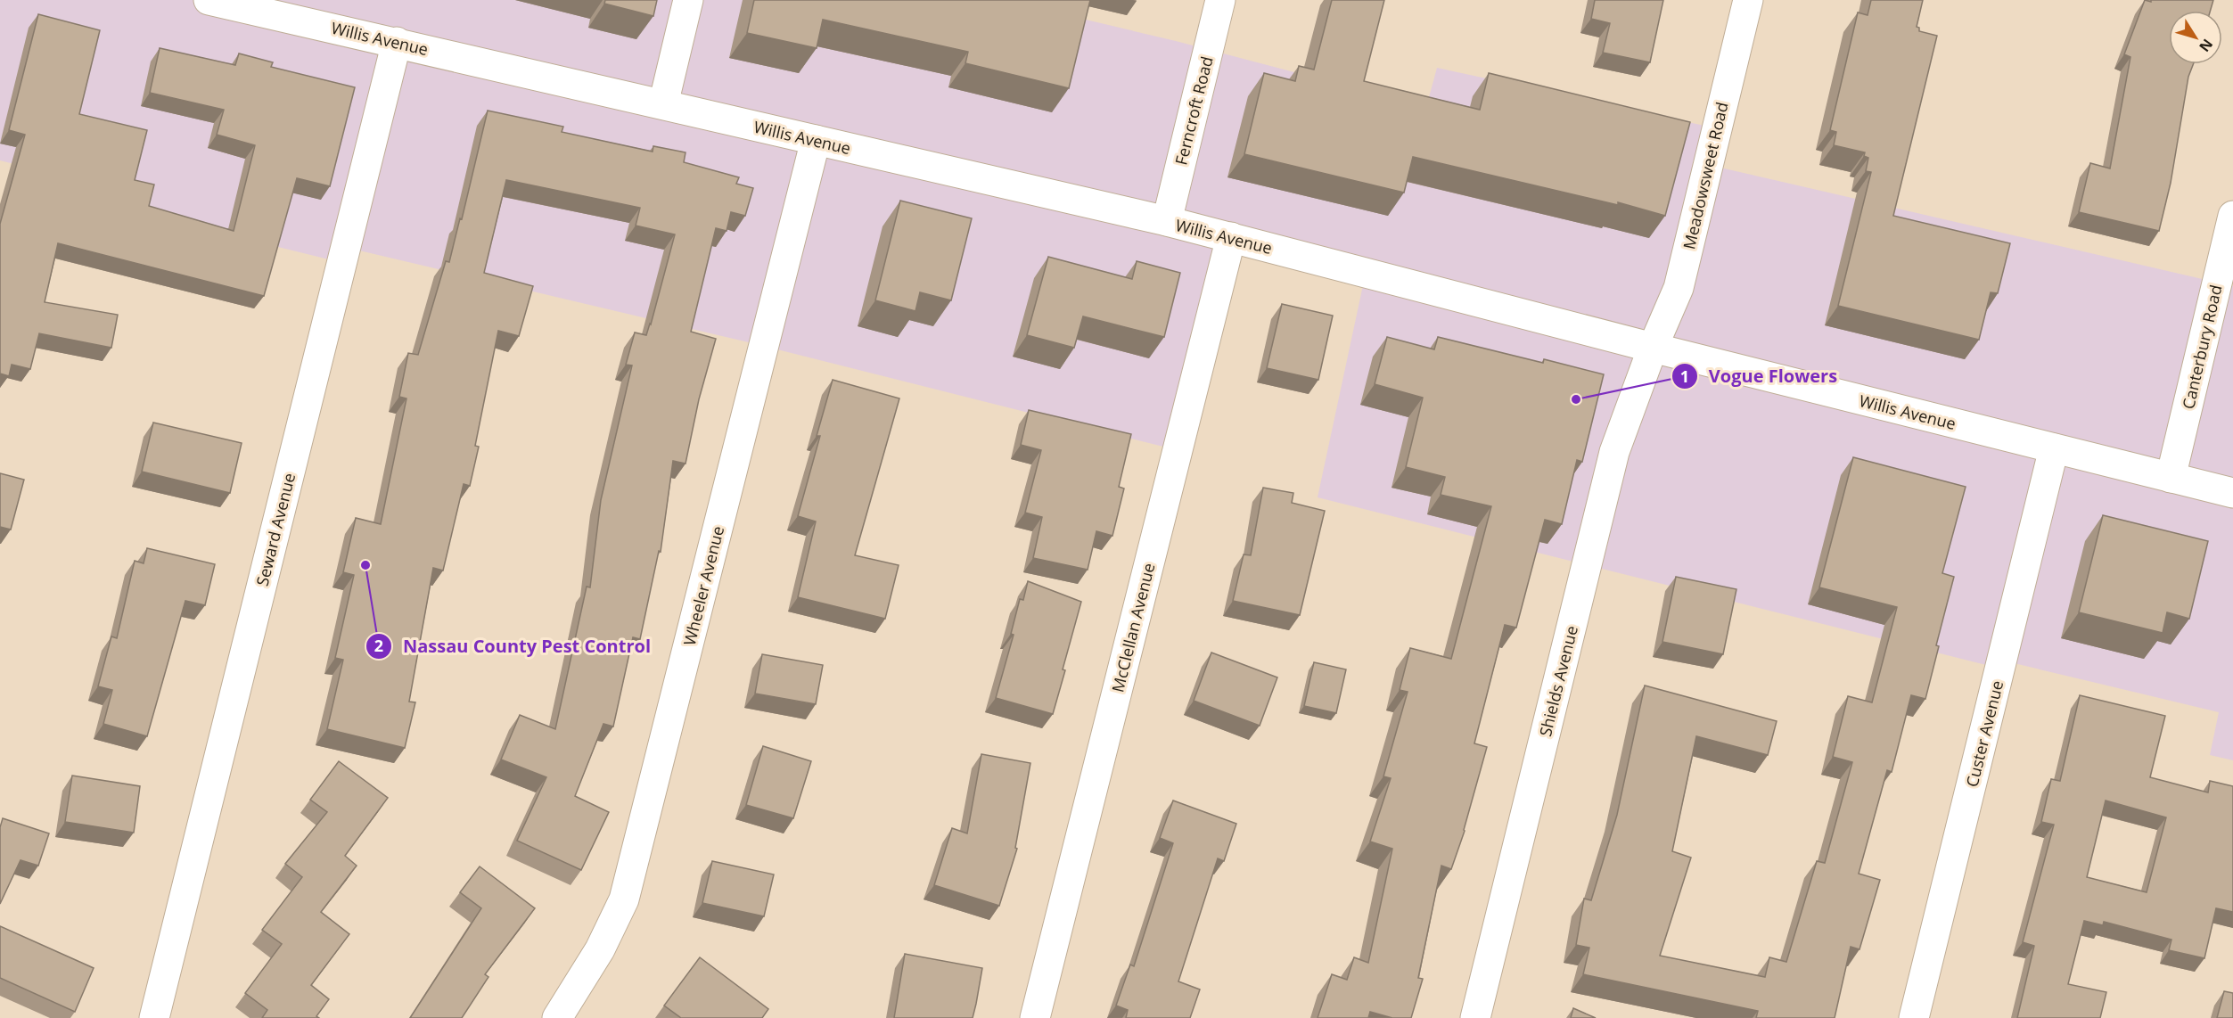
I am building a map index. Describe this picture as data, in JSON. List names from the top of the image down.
{
  "streets": {
    "street": [
      "Willis Avenue",
      "Ferncroft Road",
      "Meadowsweet Road",
      "Canterbury Road",
      "Seward Avenue",
      "Wheeler Avenue",
      "McClellan Avenue",
      "Shields Avenue",
      "Custer Avenue"
    ]
  },
  "crossings": [
    ["Willis Avenue", "Ferncroft Road"],
    ["Willis Avenue", "Meadowsweet Road"],
    ["Willis Avenue", "Canterbury Road"],
    ["Willis Avenue", "Seward Avenue"],
    ["Willis Avenue", "Wheeler Avenue"],
    ["Willis Avenue", "McClellan Avenue"],
    ["Willis Avenue", "Shields Avenue"],
    ["Willis Avenue", "Custer Avenue"],
    ["Meadowsweet Road", "Shields Avenue"]
  ],
  "places": ["Vogue Flowers", "Nassau County Pest Control"],
  "north": "bottom right"
}
